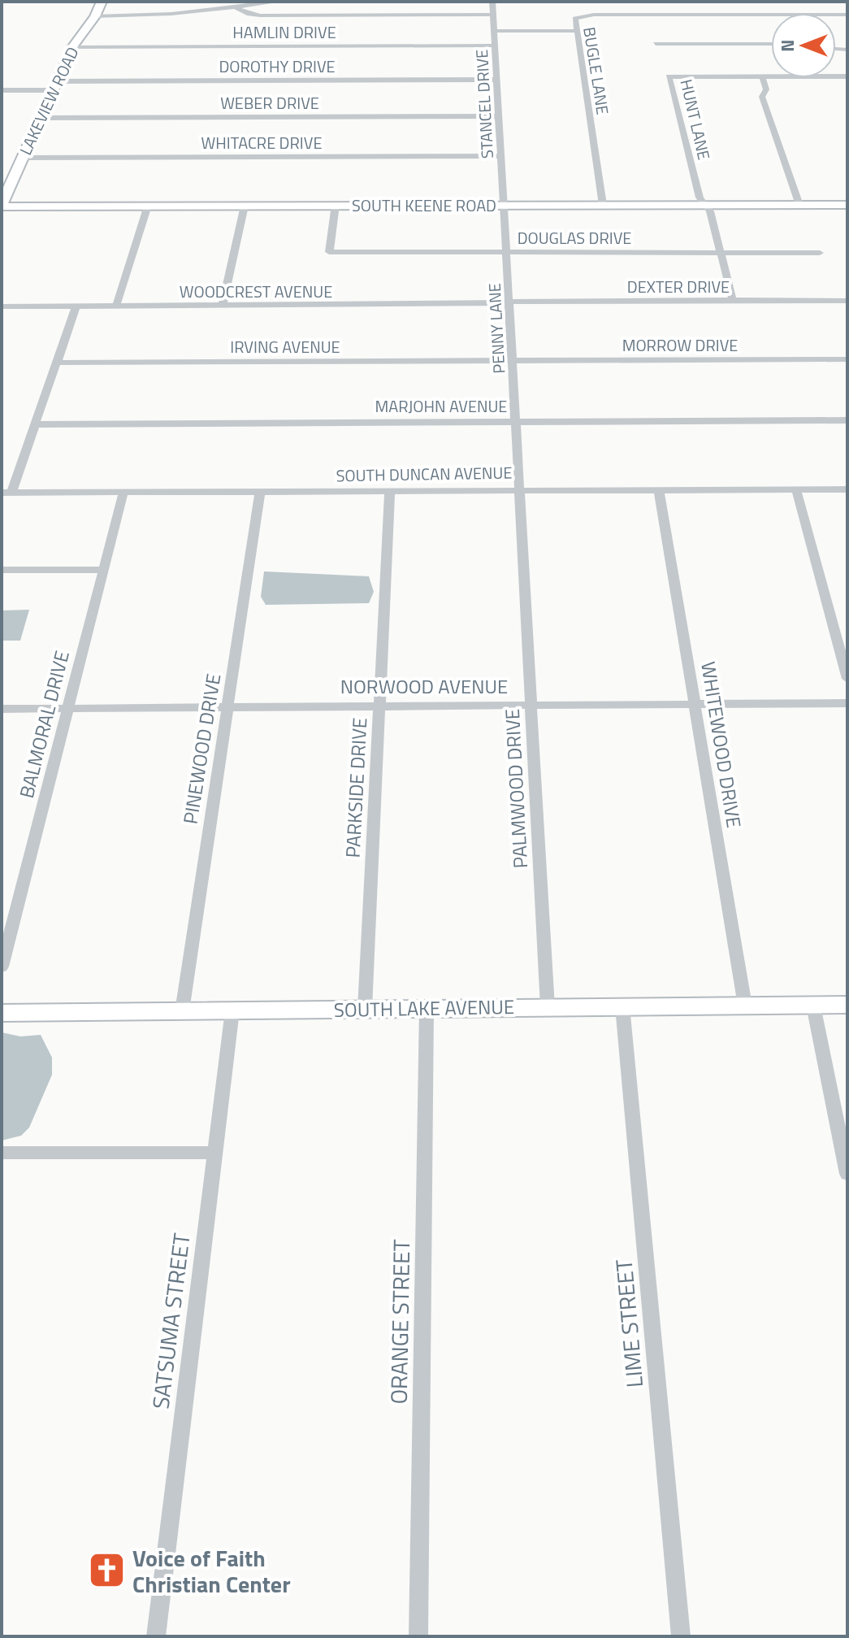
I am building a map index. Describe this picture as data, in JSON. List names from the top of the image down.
{
  "streets": {
    "street": [
      "HAMLIN DRIVE",
      "DOROTHY DRIVE",
      "BUGLE LANE",
      "LAKEVIEW ROAD",
      "WEBER DRIVE",
      "STANCEL DRIVE",
      "HUNT LANE",
      "WHITACRE DRIVE",
      "SOUTH KEENE ROAD",
      "DOUGLAS DRIVE",
      "DEXTER DRIVE",
      "WOODCREST AVENUE",
      "PENNY LANE",
      "MORROW DRIVE",
      "IRVING AVENUE",
      "MARJOHN AVENUE",
      "SOUTH DUNCAN AVENUE",
      "NORWOOD AVENUE",
      "BALMORAL DRIVE",
      "WHITEWOOD DRIVE",
      "PINEWOOD DRIVE",
      "PARKSIDE DRIVE",
      "PALMWOOD DRIVE",
      "SOUTH LAKE AVENUE",
      "SATSUMA STREET",
      "ORANGE STREET",
      "LIME STREET"
    ]
  },
  "crossings": [
    ["HAMLIN DRIVE", "LAKEVIEW ROAD"],
    ["HAMLIN DRIVE", "STANCEL DRIVE"],
    ["DOROTHY DRIVE", "LAKEVIEW ROAD"],
    ["DOROTHY DRIVE", "STANCEL DRIVE"],
    ["BUGLE LANE", "SOUTH KEENE ROAD"],
    ["LAKEVIEW ROAD", "WEBER DRIVE"],
    ["LAKEVIEW ROAD", "WHITACRE DRIVE"],
    ["LAKEVIEW ROAD", "SOUTH KEENE ROAD"],
    ["WEBER DRIVE", "STANCEL DRIVE"],
    ["STANCEL DRIVE", "WHITACRE DRIVE"],
    ["STANCEL DRIVE", "SOUTH KEENE ROAD"],
    ["STANCEL DRIVE", "PENNY LANE"],
    ["HUNT LANE", "SOUTH KEENE ROAD"],
    ["HUNT LANE", "DOUGLAS DRIVE"],
    ["HUNT LANE", "DEXTER DRIVE"],
    ["SOUTH KEENE ROAD", "DOUGLAS DRIVE"],
    ["SOUTH KEENE ROAD", "PENNY LANE"],
    ["DOUGLAS DRIVE", "PENNY LANE"],
    ["DEXTER DRIVE", "WOODCREST AVENUE"],
    ["DEXTER DRIVE", "PENNY LANE"],
    ["WOODCREST AVENUE", "PENNY LANE"],
    ["PENNY LANE", "MORROW DRIVE"],
    ["PENNY LANE", "IRVING AVENUE"],
    ["PENNY LANE", "MARJOHN AVENUE"],
    ["PENNY LANE", "SOUTH DUNCAN AVENUE"],
    ["PENNY LANE", "PALMWOOD DRIVE"],
    ["MORROW DRIVE", "IRVING AVENUE"],
    ["SOUTH DUNCAN AVENUE", "BALMORAL DRIVE"],
    ["SOUTH DUNCAN AVENUE", "WHITEWOOD DRIVE"],
    ["SOUTH DUNCAN AVENUE", "PINEWOOD DRIVE"],
    ["SOUTH DUNCAN AVENUE", "PARKSIDE DRIVE"],
    ["SOUTH DUNCAN AVENUE", "PALMWOOD DRIVE"],
    ["NORWOOD AVENUE", "BALMORAL DRIVE"],
    ["NORWOOD AVENUE", "WHITEWOOD DRIVE"],
    ["NORWOOD AVENUE", "PINEWOOD DRIVE"],
    ["NORWOOD AVENUE", "PARKSIDE DRIVE"],
    ["NORWOOD AVENUE", "PALMWOOD DRIVE"],
    ["WHITEWOOD DRIVE", "SOUTH LAKE AVENUE"],
    ["PINEWOOD DRIVE", "SOUTH LAKE AVENUE"],
    ["PARKSIDE DRIVE", "SOUTH LAKE AVENUE"],
    ["PALMWOOD DRIVE", "SOUTH LAKE AVENUE"],
    ["SOUTH LAKE AVENUE", "SATSUMA STREET"],
    ["SOUTH LAKE AVENUE", "ORANGE STREET"],
    ["SOUTH LAKE AVENUE", "LIME STREET"]
  ],
  "places": {
    "church": ["Voice of Faith Christian Center"]
  },
  "north": "left"
}
